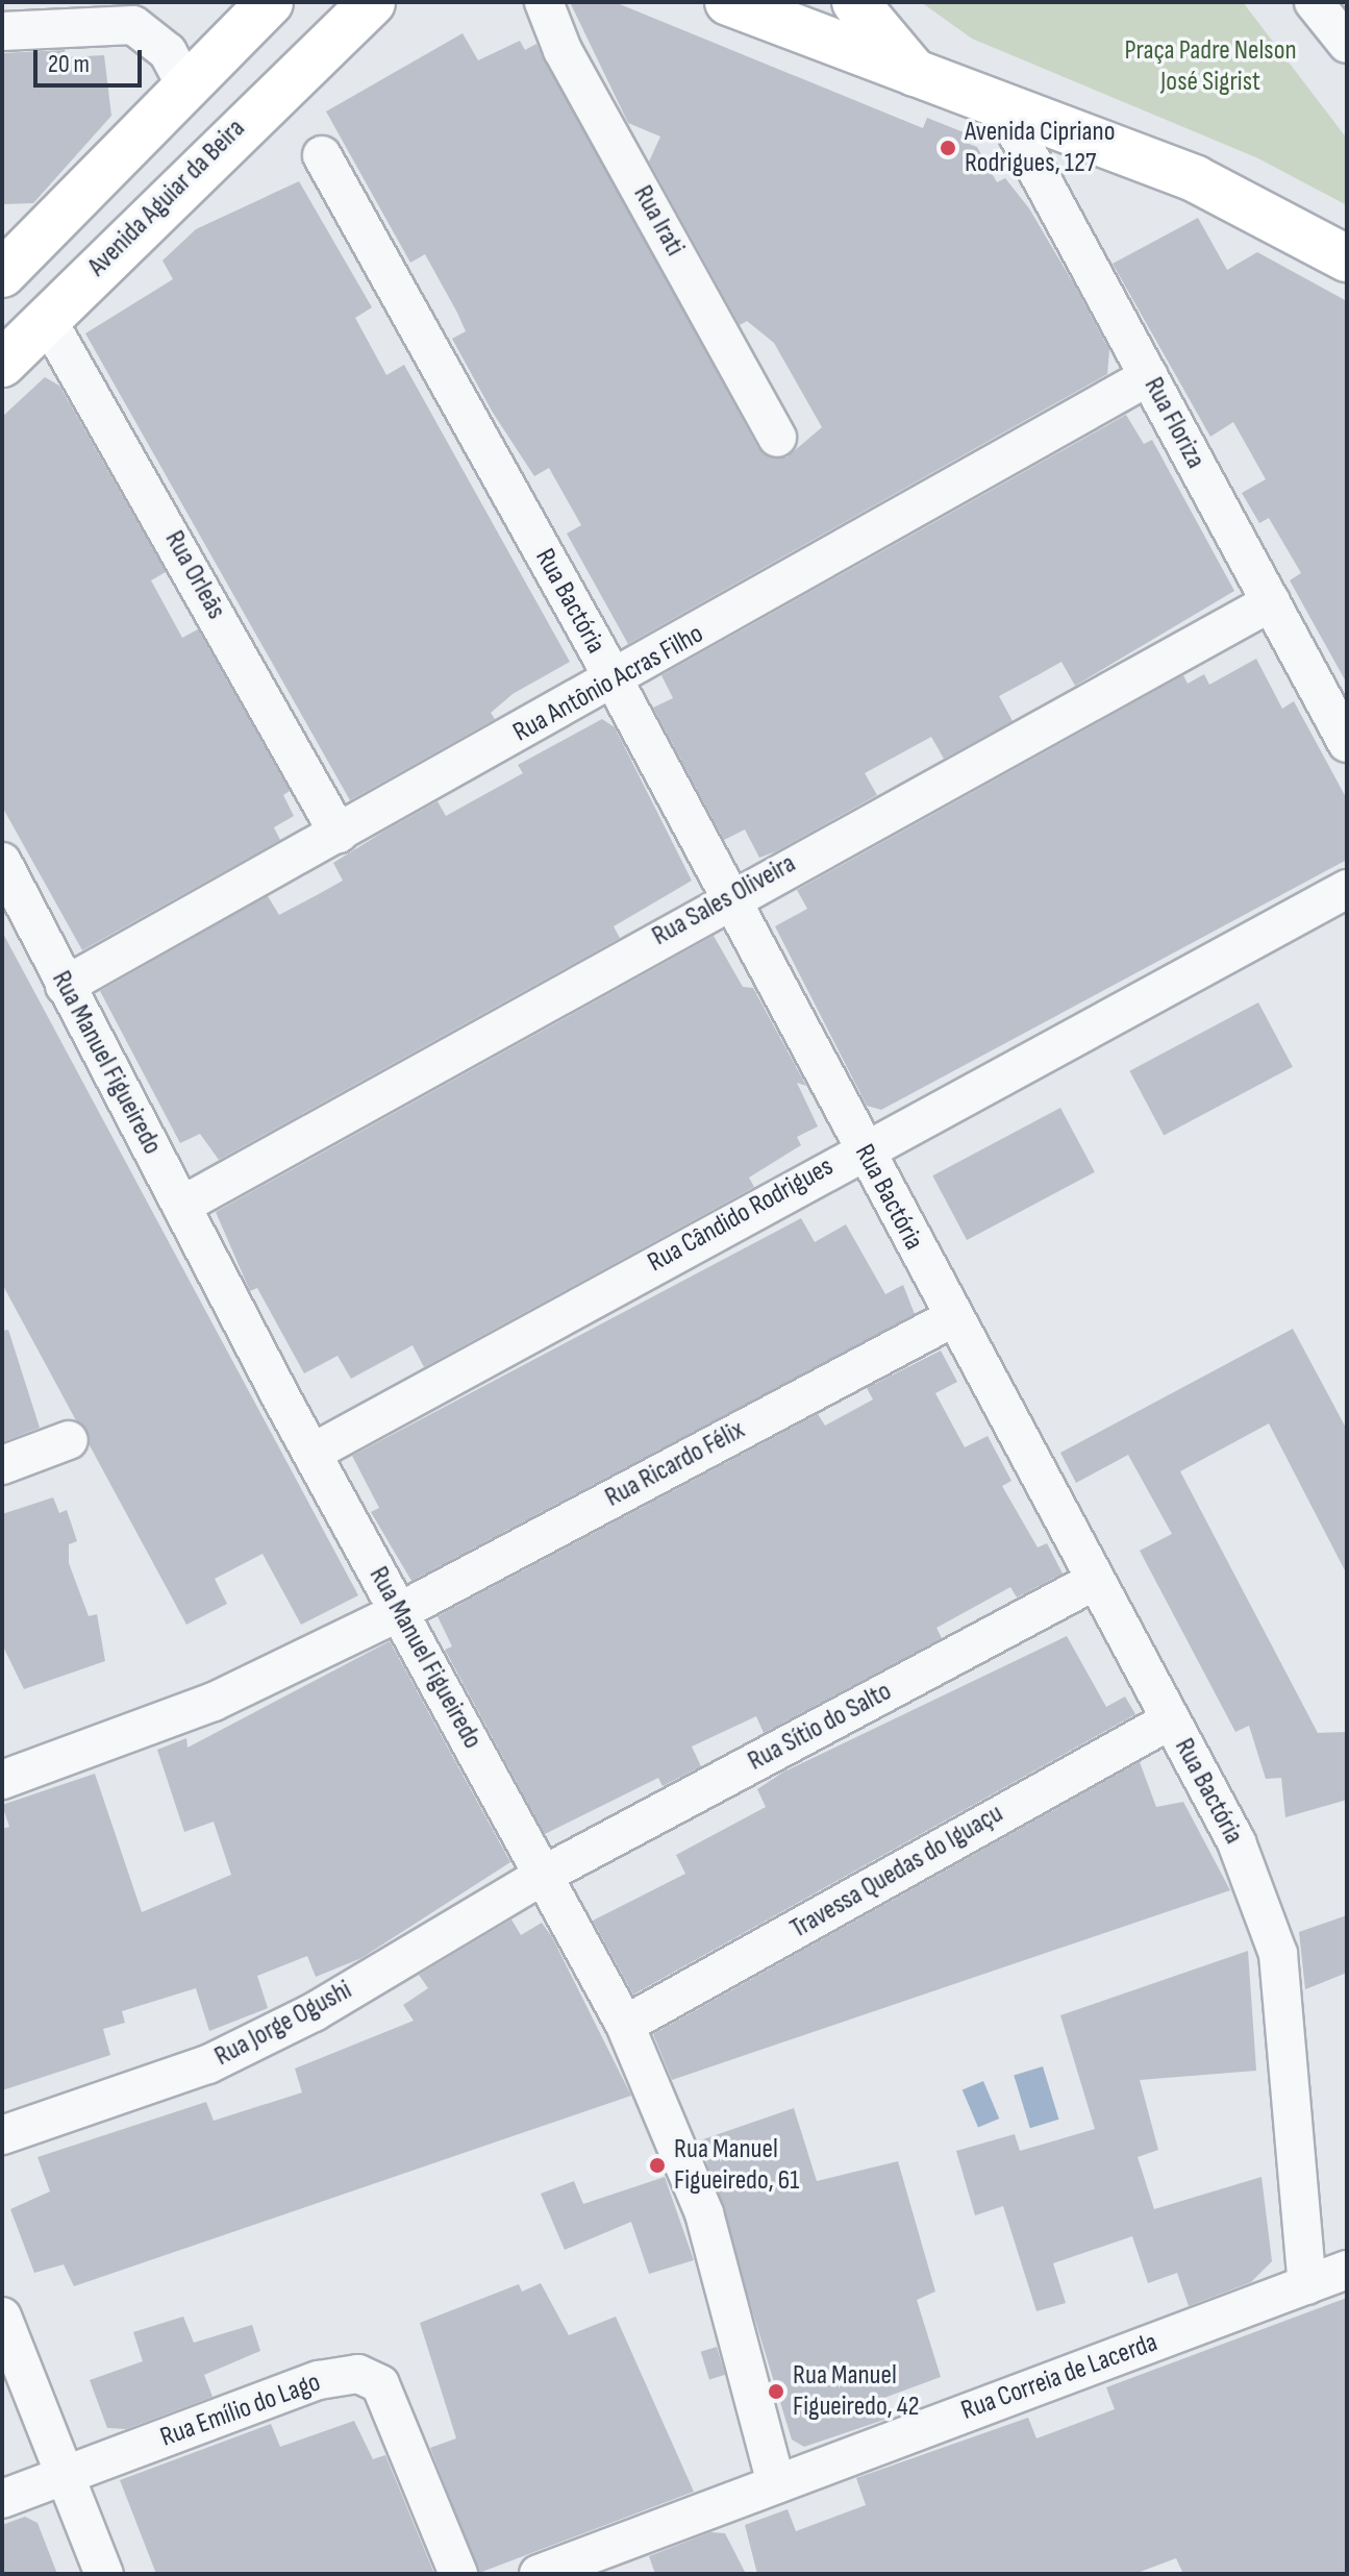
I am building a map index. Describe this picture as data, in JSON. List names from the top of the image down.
{
  "streets": {
    "main road": ["Avenida Aguiar da Beira"],
    "street": [
      "Rua Irati",
      "Rua Floriza",
      "Rua Orleãs",
      "Rua Bactória",
      "Rua Antônio Acras Filho",
      "Rua Sales Oliveira",
      "Rua Manuel Figueiredo",
      "Rua Cândido Rodrigues",
      "Rua Ricardo Félix",
      "Rua Sítio do Salto",
      "Travessa Quedas do Iguaçu",
      "Rua Jorge Ogushi",
      "Rua Correia de Lacerda",
      "Rua Emílio do Lago"
    ]
  },
  "crossings": [
    ["Avenida Aguiar da Beira", "Rua Orleãs"],
    ["Rua Floriza", "Rua Antônio Acras Filho"],
    ["Rua Floriza", "Rua Sales Oliveira"],
    ["Rua Orleãs", "Rua Antônio Acras Filho"],
    ["Rua Bactória", "Rua Antônio Acras Filho"],
    ["Rua Bactória", "Rua Sales Oliveira"],
    ["Rua Bactória", "Rua Cândido Rodrigues"],
    ["Rua Bactória", "Rua Ricardo Félix"],
    ["Rua Bactória", "Rua Sítio do Salto"],
    ["Rua Bactória", "Travessa Quedas do Iguaçu"],
    ["Rua Bactória", "Rua Correia de Lacerda"],
    ["Rua Antônio Acras Filho", "Rua Manuel Figueiredo"],
    ["Rua Sales Oliveira", "Rua Manuel Figueiredo"],
    ["Rua Manuel Figueiredo", "Rua Cândido Rodrigues"],
    ["Rua Manuel Figueiredo", "Rua Ricardo Félix"],
    ["Rua Manuel Figueiredo", "Rua Sítio do Salto"],
    ["Rua Manuel Figueiredo", "Travessa Quedas do Iguaçu"],
    ["Rua Manuel Figueiredo", "Rua Jorge Ogushi"],
    ["Rua Manuel Figueiredo", "Rua Correia de Lacerda"],
    ["Rua Sítio do Salto", "Rua Jorge Ogushi"]
  ],
  "parks": ["Praça Padre Nelson José Sigrist"],
  "places": ["Avenida Cipriano Rodrigues, 127", "Rua Manuel Figueiredo, 61", "Rua Manuel Figueiredo, 42"],
  "scale_bar": "20 m"
}
